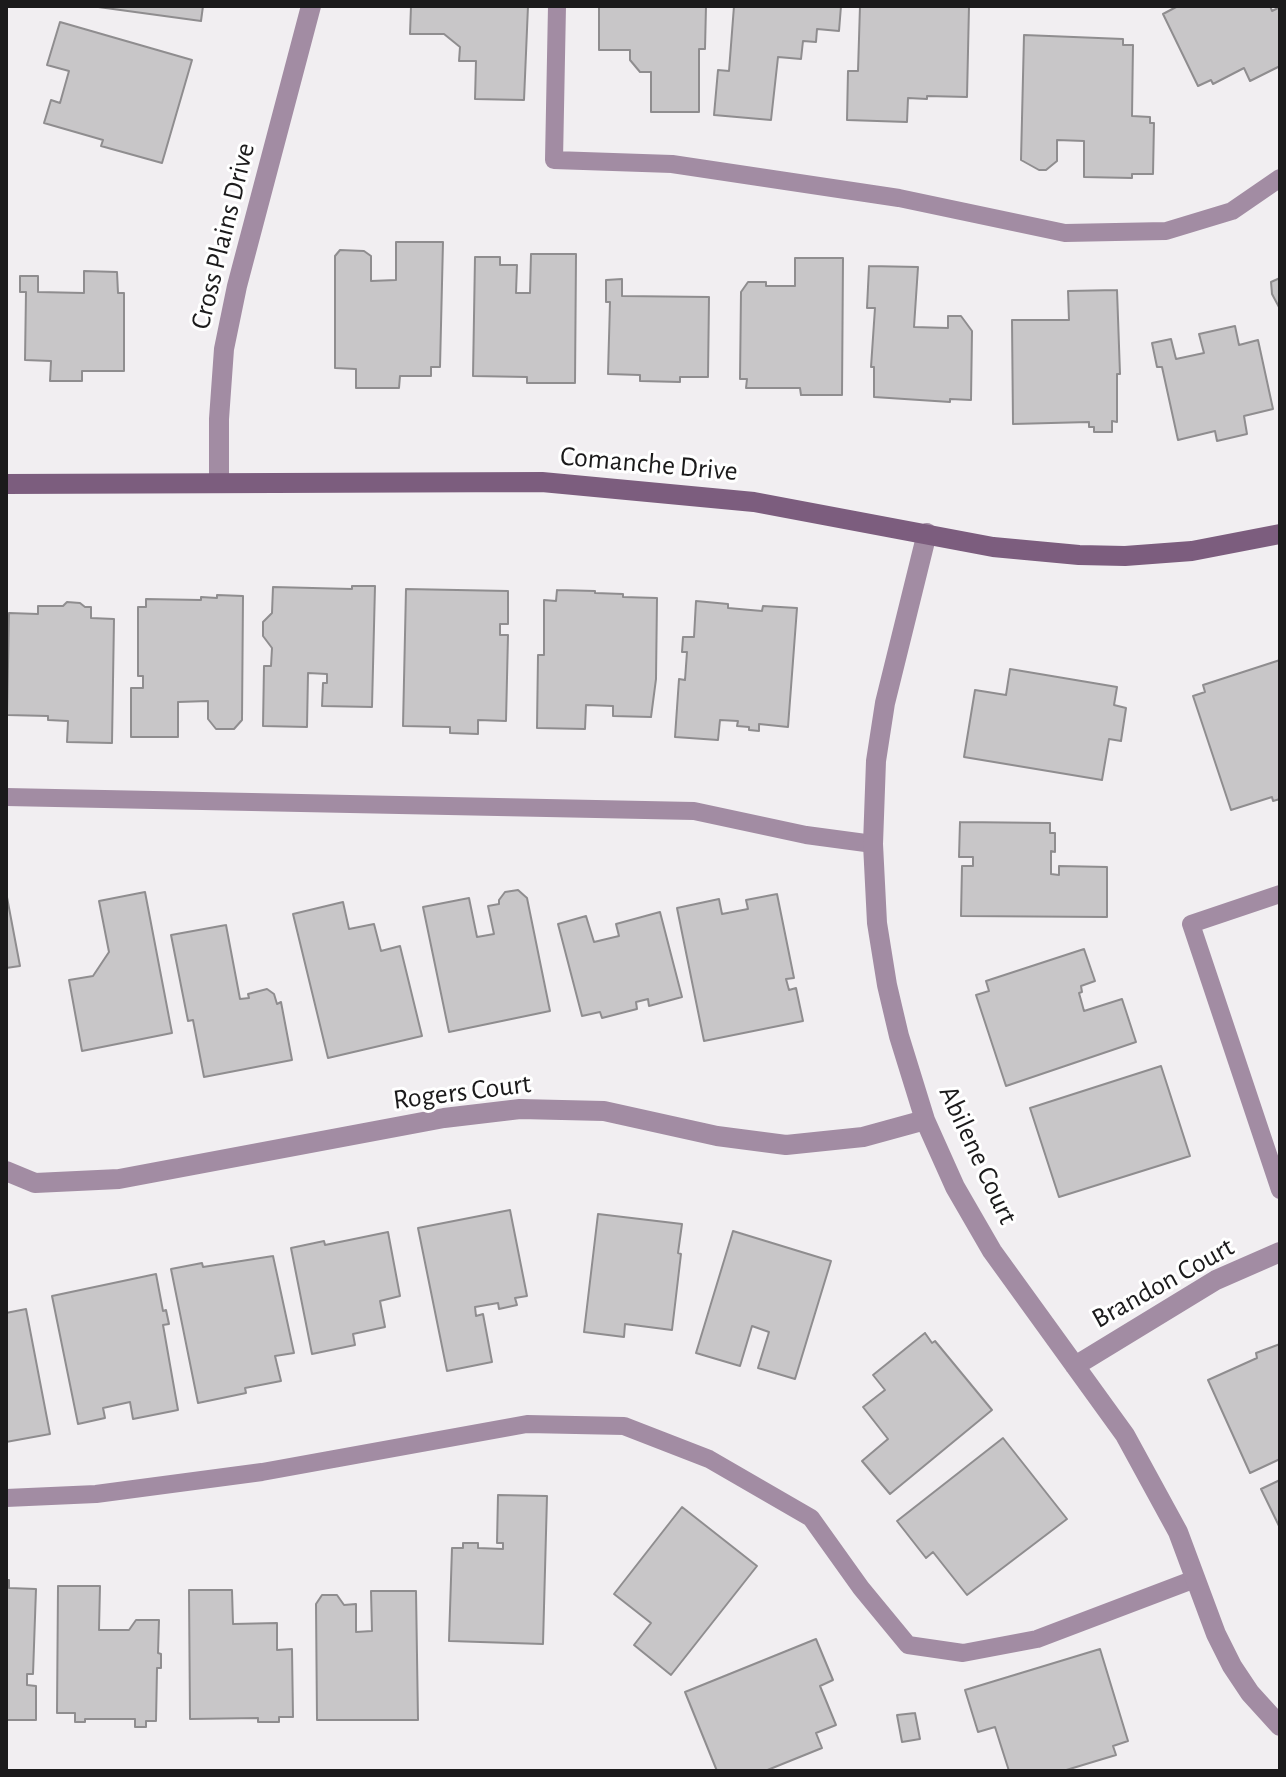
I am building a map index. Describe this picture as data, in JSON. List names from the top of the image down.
{
  "streets": {
    "street": [
      "Cross Plains Drive",
      "Comanche Drive",
      "Rogers Court",
      "Abilene Court",
      "Brandon Court"
    ]
  },
  "crossings": [
    ["Cross Plains Drive", "Comanche Drive"],
    ["Comanche Drive", "Abilene Court"],
    ["Rogers Court", "Abilene Court"],
    ["Abilene Court", "Brandon Court"]
  ]
}
